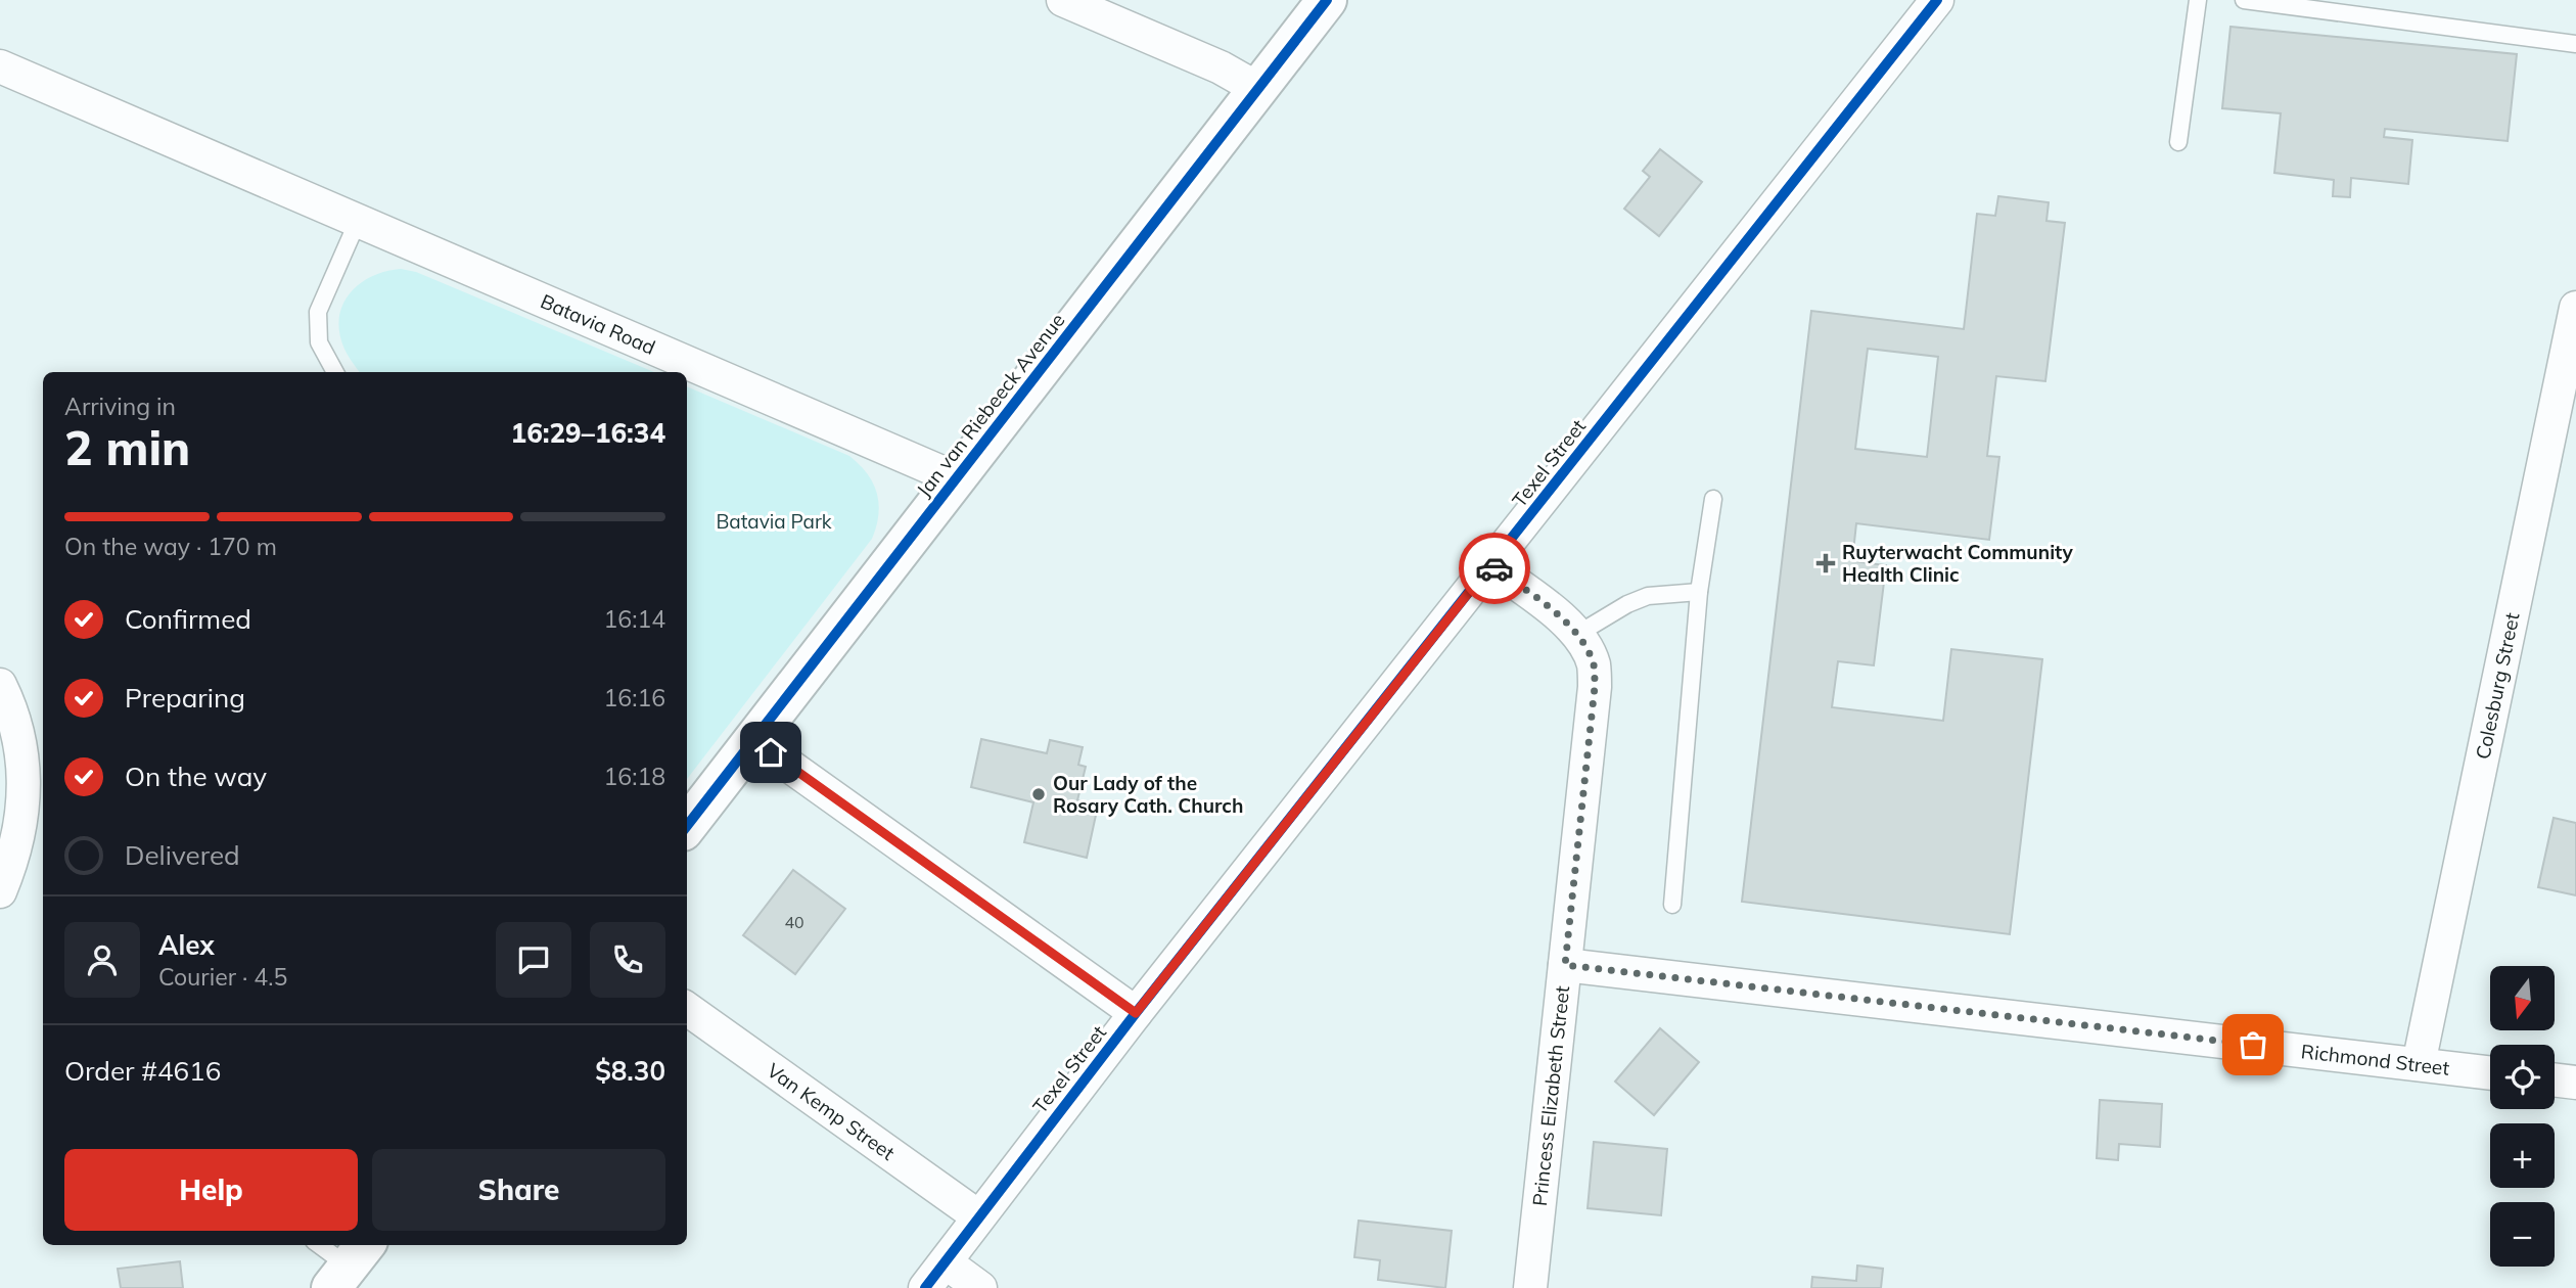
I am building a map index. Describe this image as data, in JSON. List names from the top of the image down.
{
  "streets": {
    "street": [
      "Batavia Road",
      "Jan van Riebeeck Avenue",
      "Texel Street",
      "Colesburg Street",
      "Richmond Street",
      "Princess Elizabeth Street",
      "Van Kemp Street"
    ]
  },
  "crossings": [
    ["Batavia Road", "Jan van Riebeeck Avenue"],
    ["Texel Street", "Princess Elizabeth Street"],
    ["Texel Street", "Van Kemp Street"],
    ["Colesburg Street", "Richmond Street"],
    ["Richmond Street", "Princess Elizabeth Street"]
  ],
  "parks": ["Batavia Park"],
  "places": {
    "health": ["Ruyterwacht Community Health Clinic"],
    "other": ["Our Lady of the Rosary Cath. Church"]
  },
  "house_numbers": ["40"],
  "north": "bottom",
  "page": {
    "heading": ["2 min", "Arriving in", "16:29–16:34"],
    "panel": [
      "Alex",
      "Courier · 4.5",
      "Order #4616",
      "$8.30"
    ],
    "bar": "On the way · 170 m",
    "list": [
      ["Confirmed", "16:14"],
      ["Preparing", "16:16"],
      ["On the way", "16:18"],
      "Delivered"
    ],
    "map_buttons": ["+", "−"],
    "buttons": ["Help", "Share"]
  }
}
